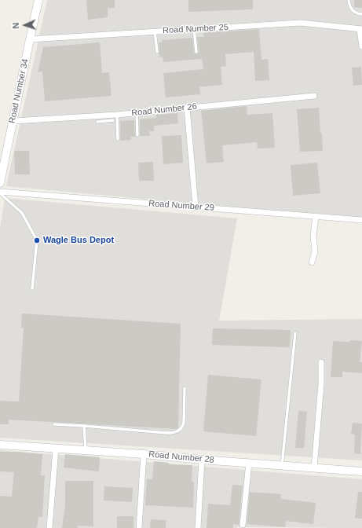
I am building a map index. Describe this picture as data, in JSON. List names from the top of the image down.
{
  "streets": {
    "street": [
      "Road Number 25",
      "Road Number 34",
      "Road Number 26",
      "Road Number 29",
      "Road Number 28"
    ]
  },
  "crossings": [
    ["Road Number 25", "Road Number 34"],
    ["Road Number 34", "Road Number 26"]
  ],
  "places": ["Wagle Bus Depot"],
  "north": "left"
}
